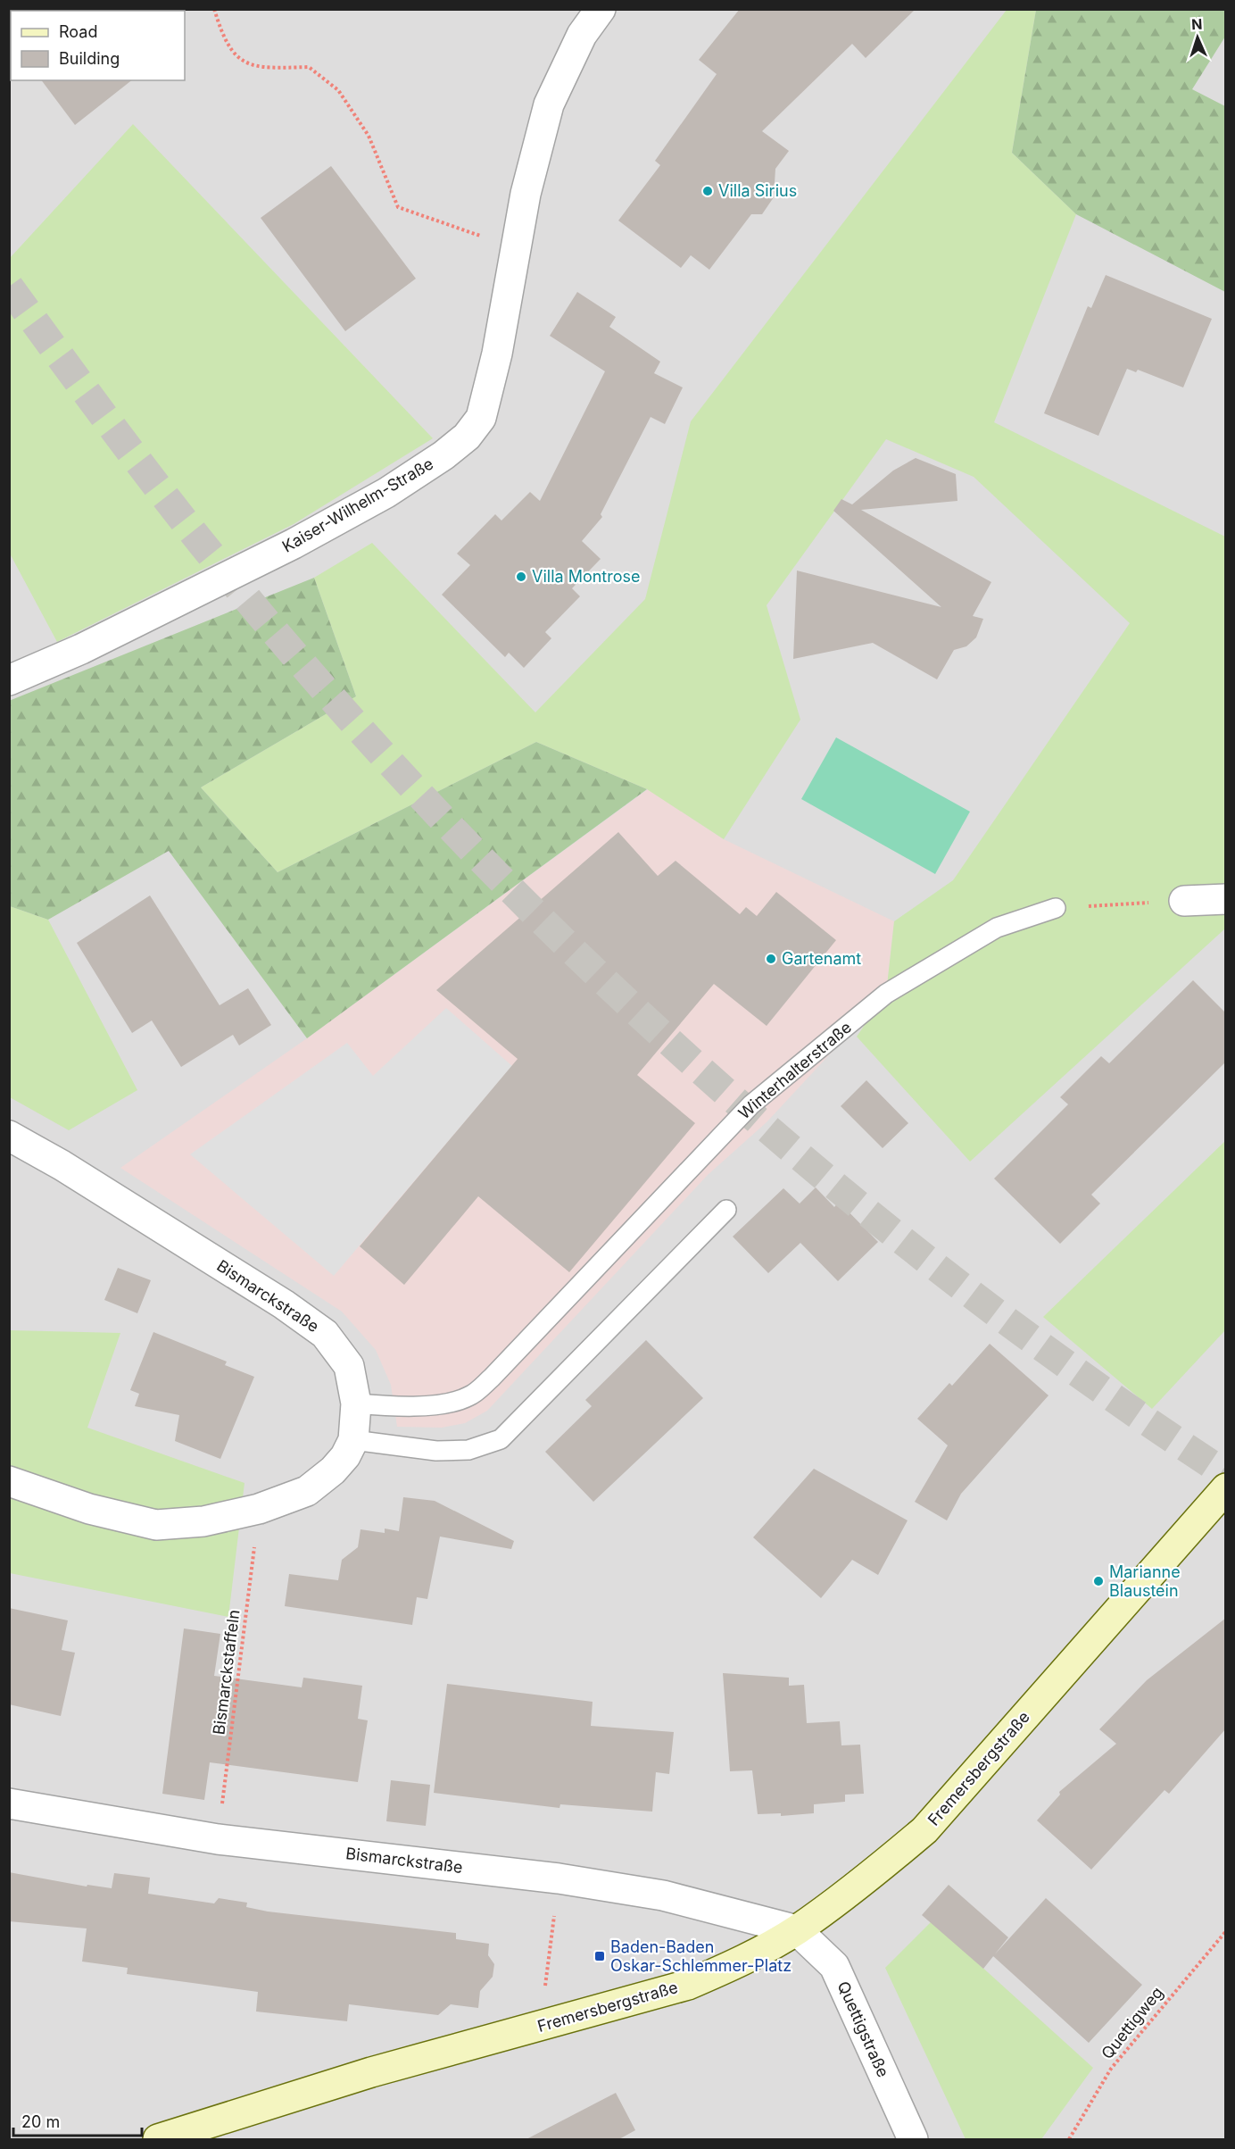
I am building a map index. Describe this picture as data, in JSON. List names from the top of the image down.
{
  "streets": {
    "main road": ["Fremersbergstraße"],
    "street": ["Kaiser-Wilhelm-Straße", "Bismarckstraße", "Quettigstraße"],
    "lane": ["Winterhalterstraße"],
    "path": ["Bismarckstaffeln", "Quettigweg"]
  },
  "crossings": [
    ["Winterhalterstraße", "Bismarckstraße"],
    ["Bismarckstraße", "Bismarckstaffeln"],
    ["Bismarckstraße", "Fremersbergstraße"],
    ["Bismarckstraße", "Quettigstraße"],
    ["Fremersbergstraße", "Quettigstraße"]
  ],
  "places": {
    "other": [
      "Villa Sirius",
      "Villa Montrose",
      "Gartenamt",
      "Marianne Blaustein"
    ],
    "transit": ["Baden-Baden Oskar-Schlemmer-Platz"]
  },
  "legend": ["Road", "Building"],
  "scale_bar": "20 m",
  "north": "top"
}
